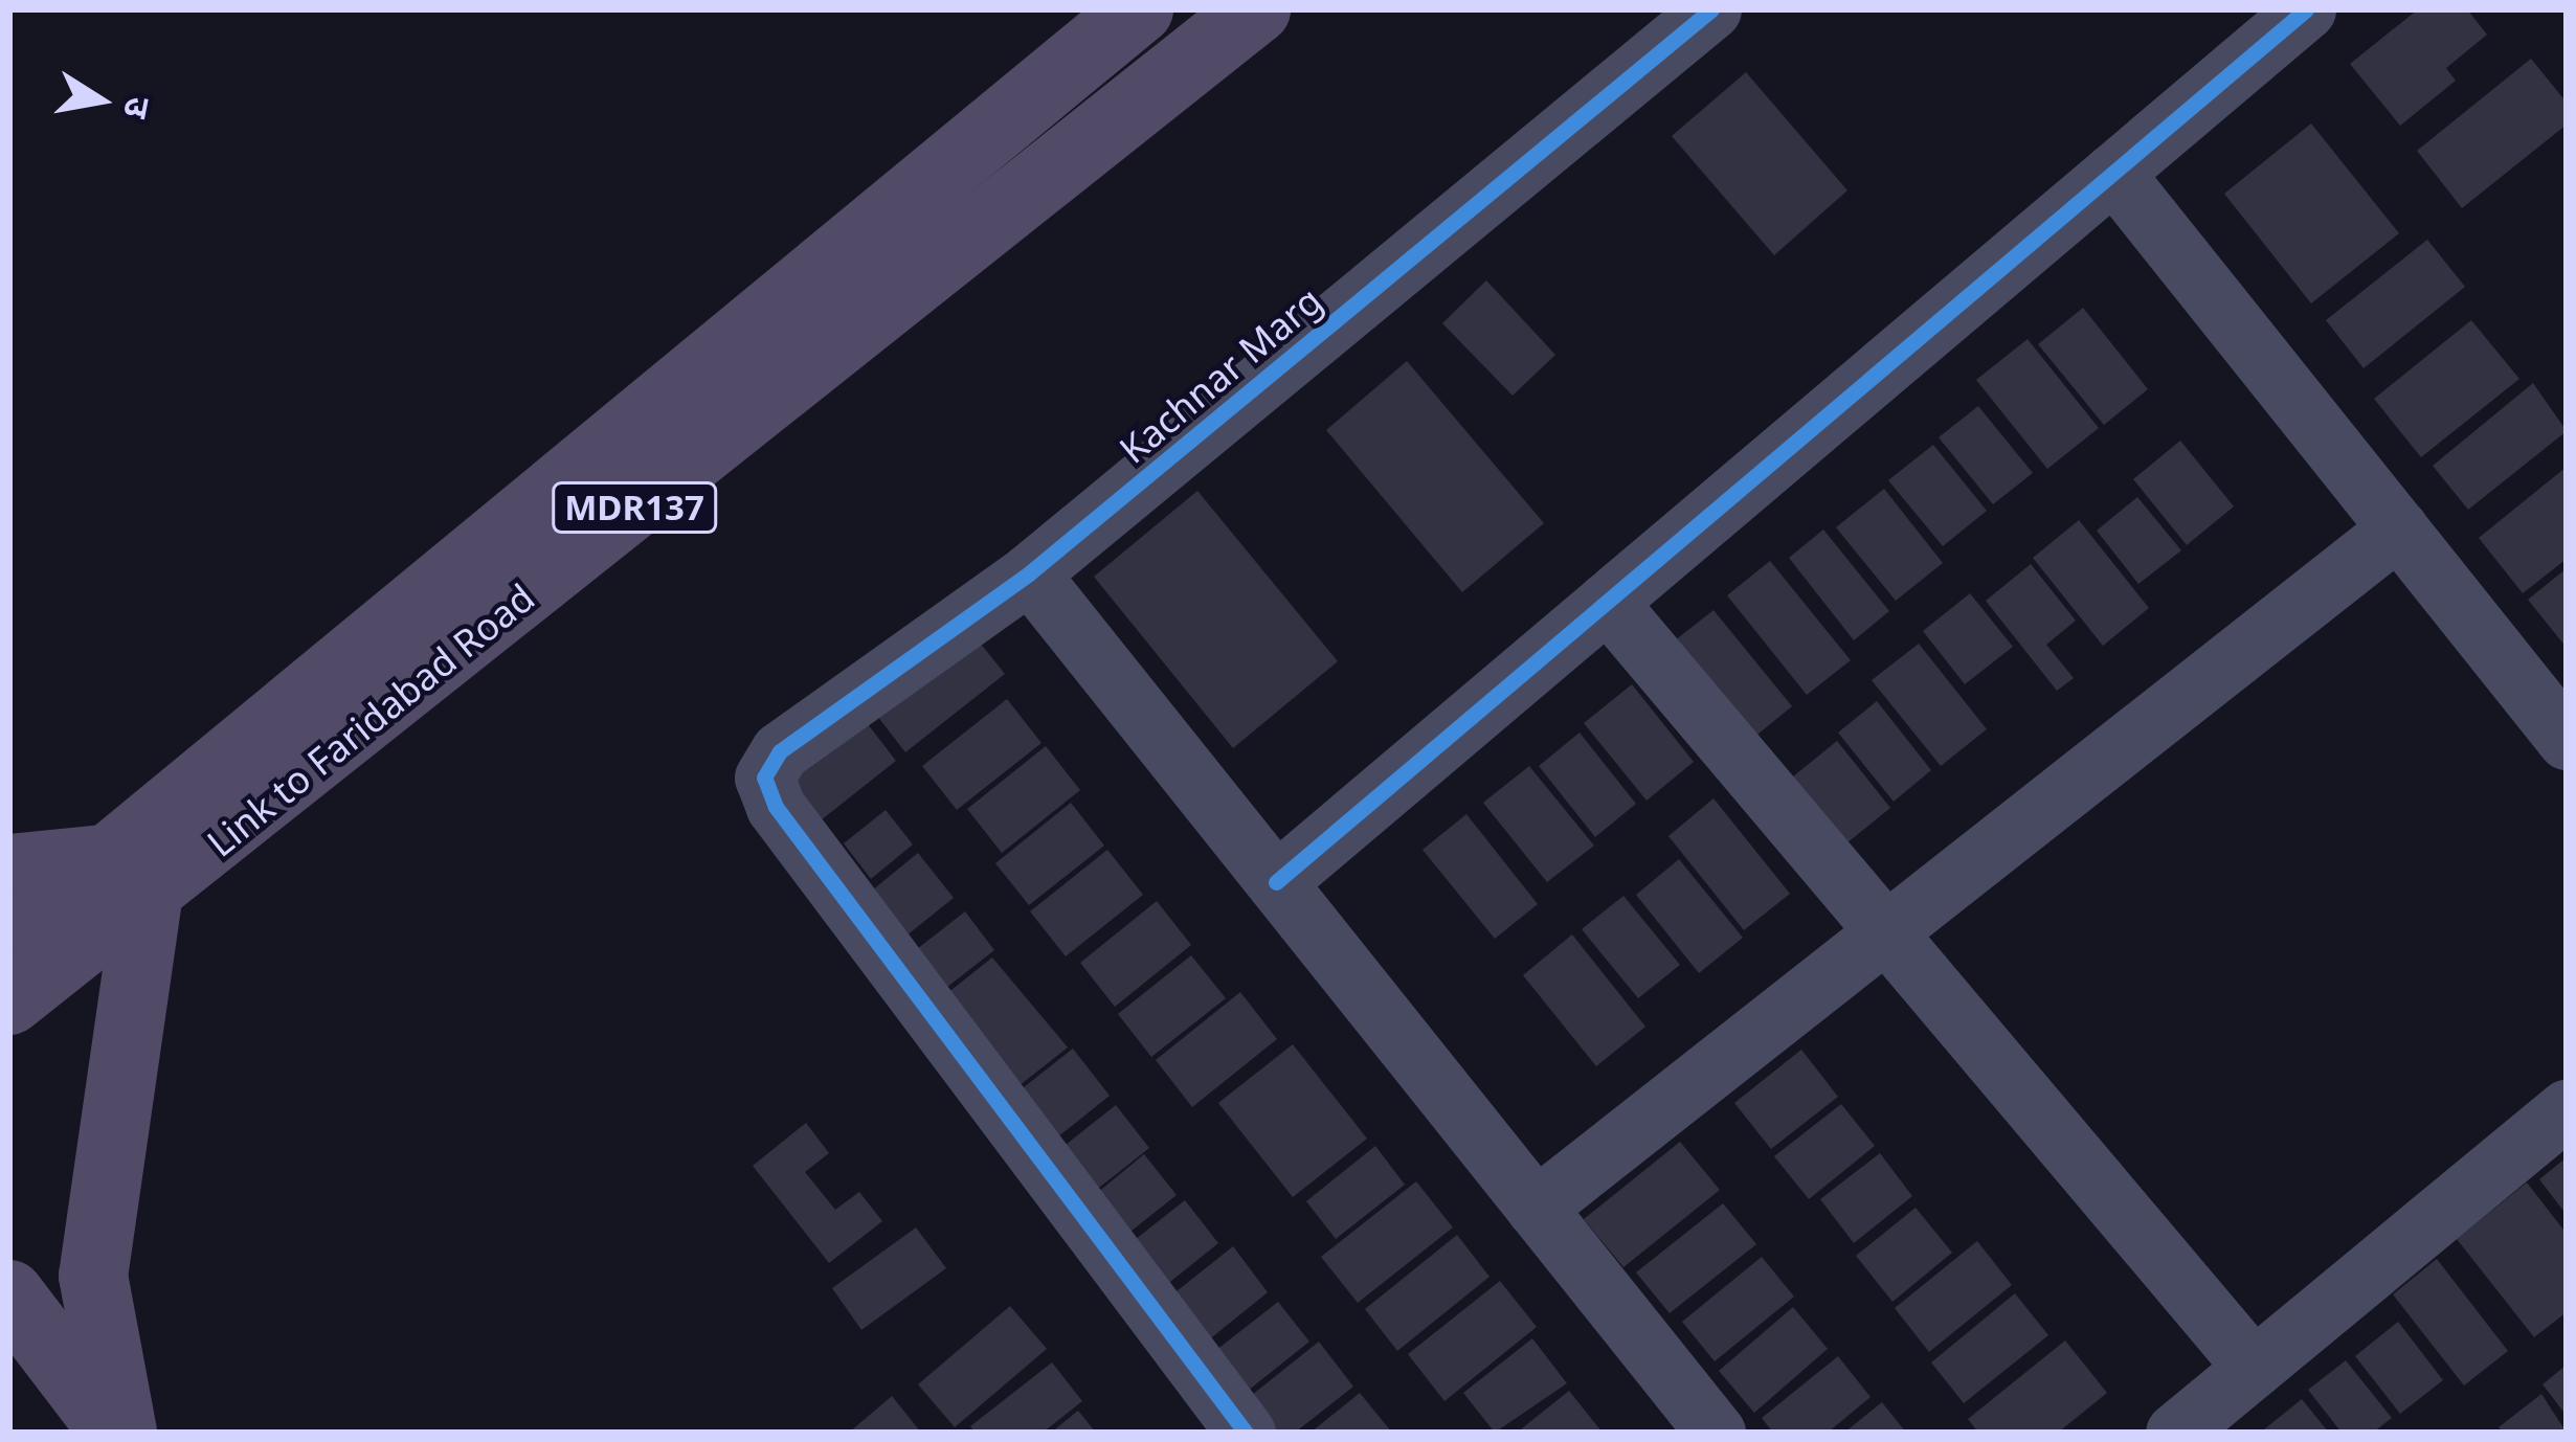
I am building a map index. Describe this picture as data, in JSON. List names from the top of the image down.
{
  "streets": {
    "main road": ["MDR137", "Link to Faridabad Road"],
    "street": ["Kachnar Marg"]
  },
  "north": "right"
}
